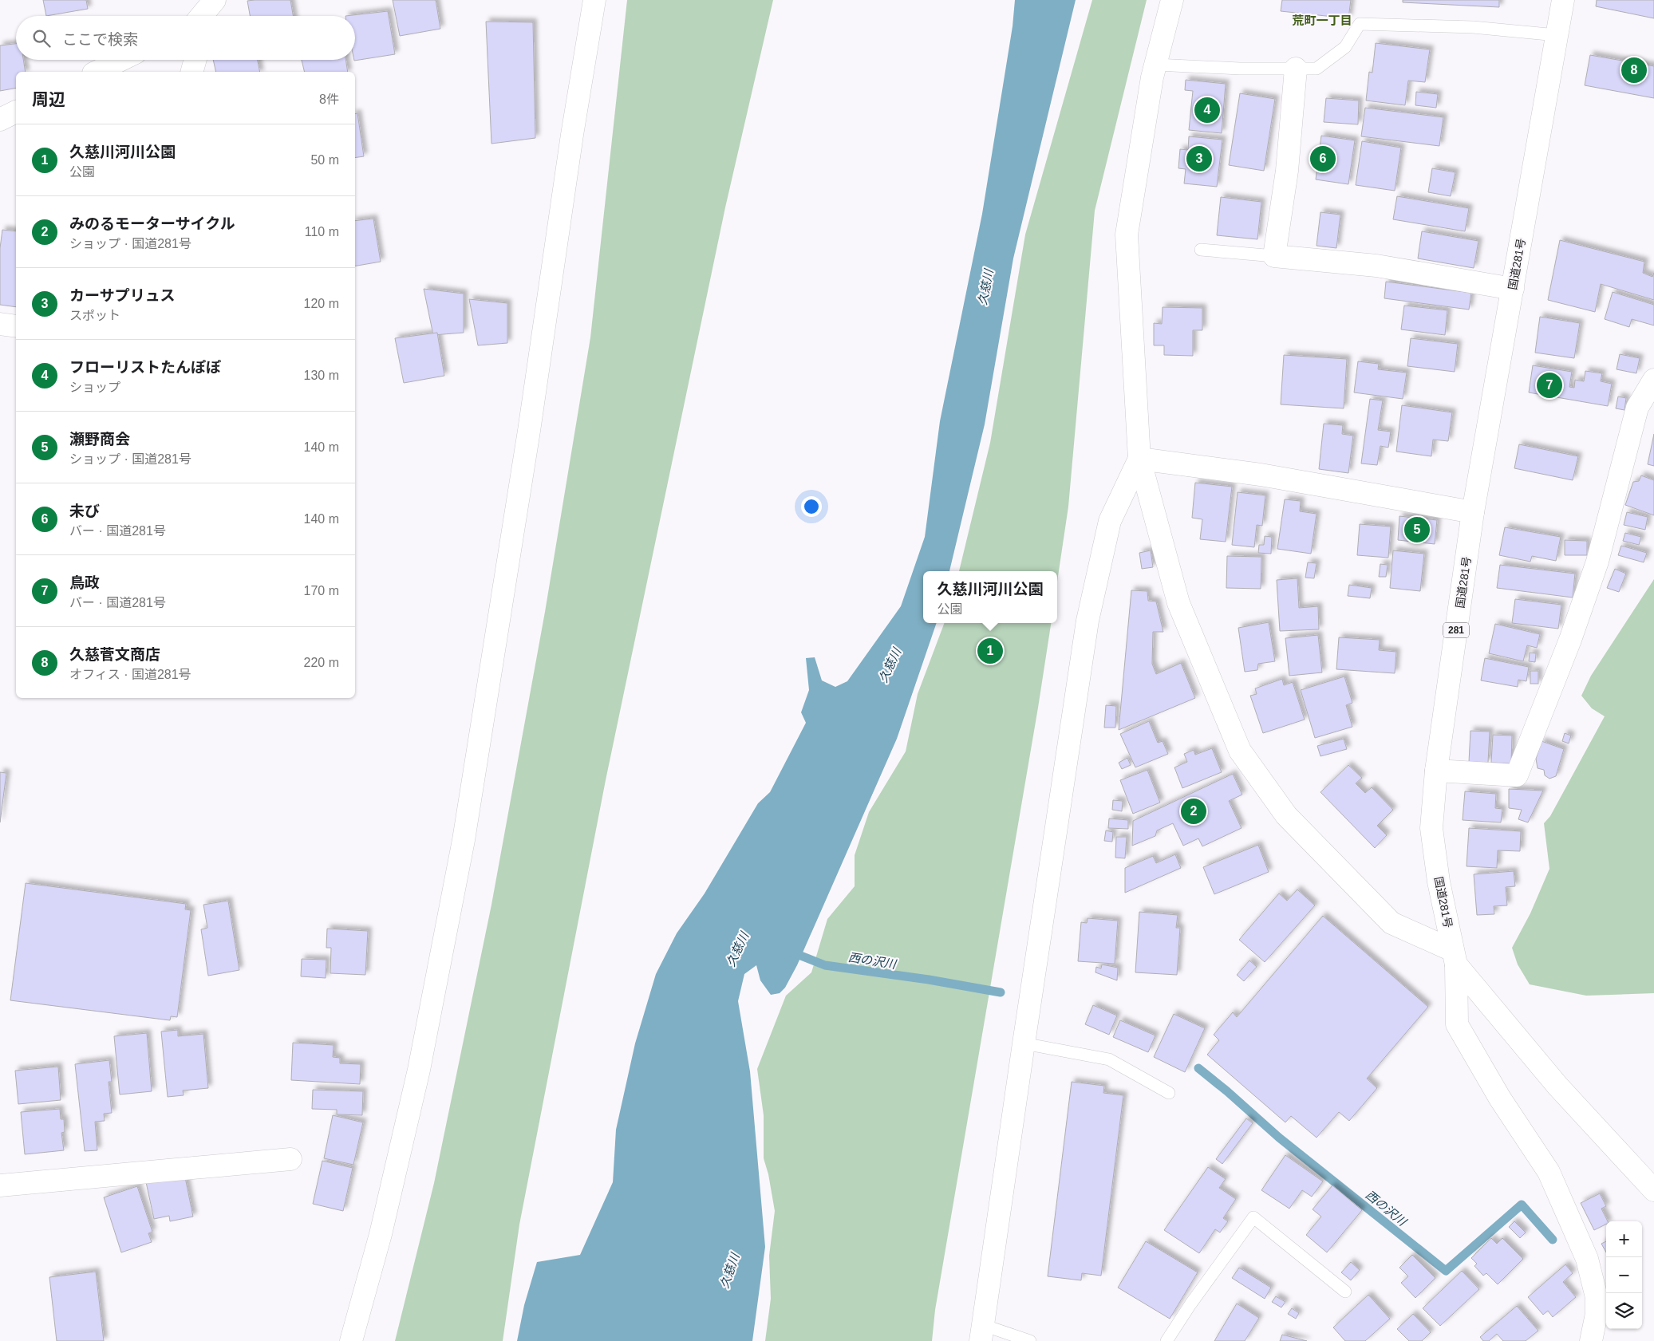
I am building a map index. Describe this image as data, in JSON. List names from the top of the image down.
{
  "streets": {
    "main road": ["国道281号", "281"]
  },
  "districts": ["荒町一丁目"],
  "water": ["久慈川", "西の沢川"],
  "page": {
    "search": "ここで検索",
    "pins": [
      "8",
      "4",
      "3",
      "6",
      "7",
      "5",
      "1",
      "2"
    ],
    "heading": ["周辺", "8件"],
    "list": [
      {
        "mark": "1",
        "name": "久慈川河川公園",
        "note": "公園",
        "value": "50 m"
      },
      {
        "mark": "2",
        "name": "みのるモーターサイクル",
        "note": "ショップ · 国道281号",
        "value": "110 m"
      },
      {
        "mark": "3",
        "name": "カーサプリュス",
        "note": "スポット",
        "value": "120 m"
      },
      {
        "mark": "4",
        "name": "フローリストたんぽぽ",
        "note": "ショップ",
        "value": "130 m"
      },
      {
        "mark": "5",
        "name": "瀬野商会",
        "note": "ショップ · 国道281号",
        "value": "140 m"
      },
      {
        "mark": "6",
        "name": "未び",
        "note": "バー · 国道281号",
        "value": "140 m"
      },
      {
        "mark": "7",
        "name": "鳥政",
        "note": "バー · 国道281号",
        "value": "170 m"
      },
      {
        "mark": "8",
        "name": "久慈菅文商店",
        "note": "オフィス · 国道281号",
        "value": "220 m"
      }
    ],
    "popup": ["久慈川河川公園", "公園"],
    "map_buttons": ["+", "−"]
  }
}
